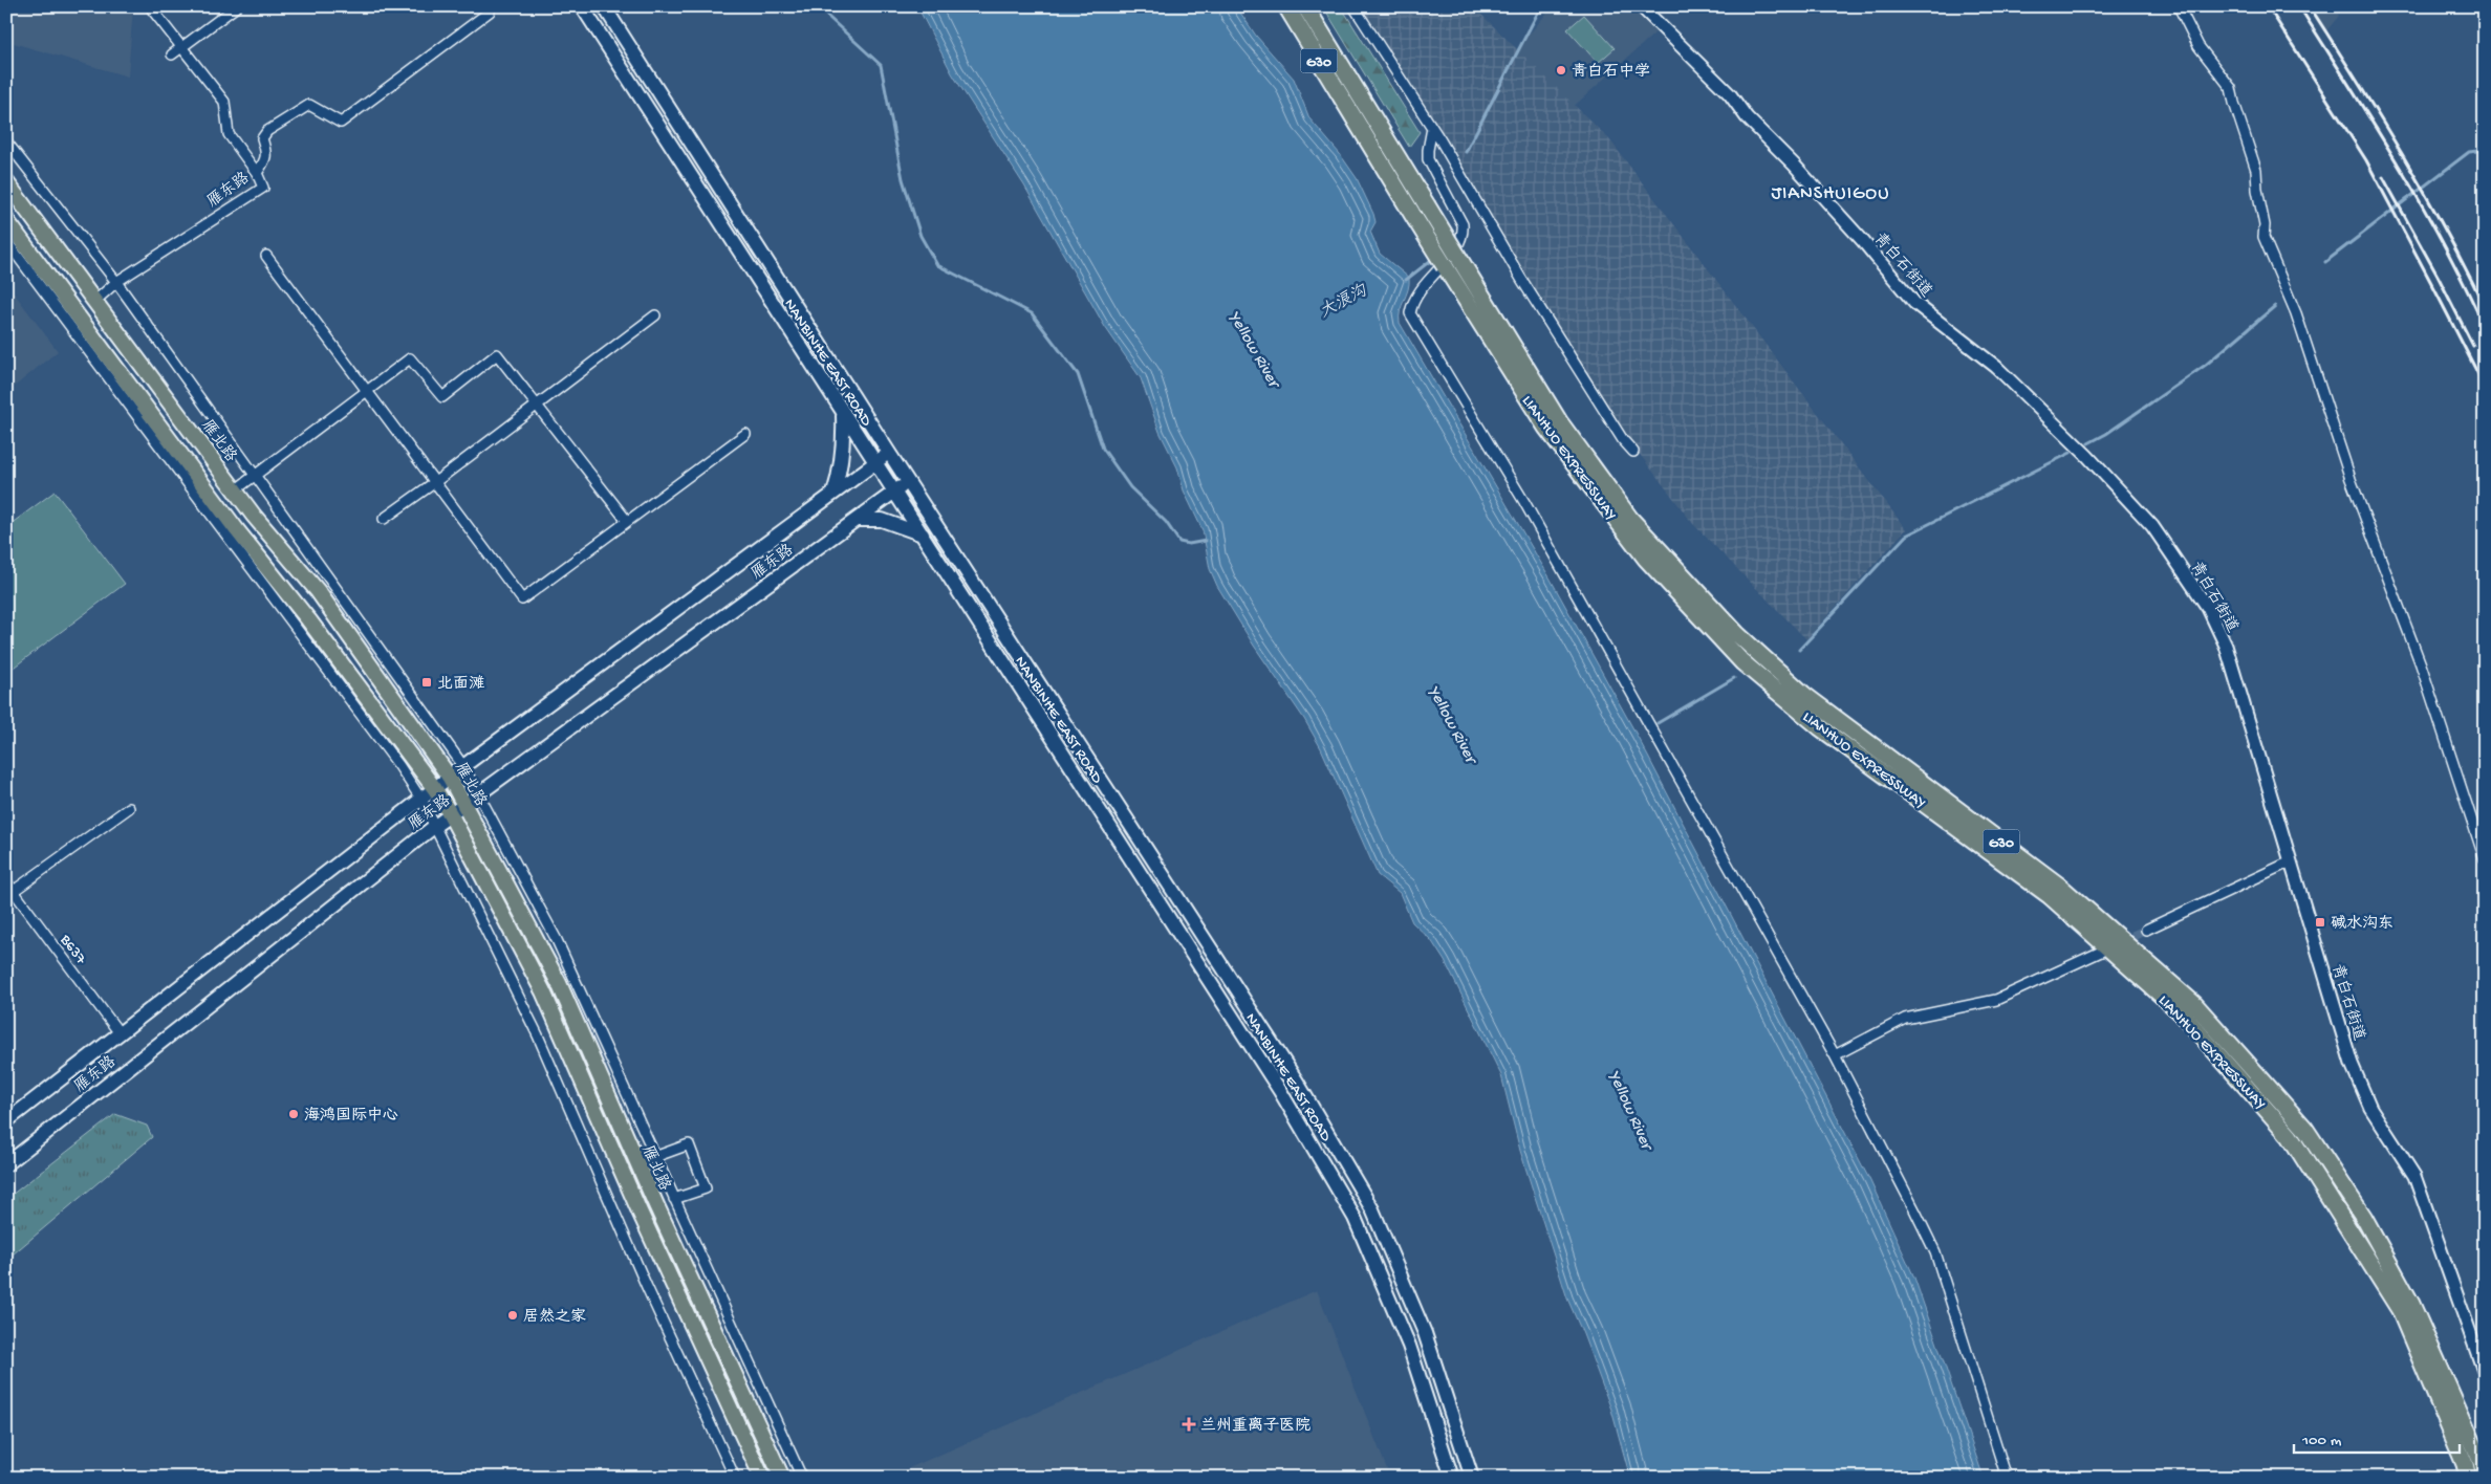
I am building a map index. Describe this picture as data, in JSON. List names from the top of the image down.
{
  "streets": {
    "highway": ["G30", "LIANHUO EXPRESSWAY"],
    "main road": ["雁东路", "NANBINHE EAST ROAD", "雁北路"],
    "street": ["青白石街道", "B637"]
  },
  "crossings": [
    ["雁东路", "NANBINHE EAST ROAD"],
    ["雁东路", "雁北路"],
    ["雁东路", "B637"]
  ],
  "districts": ["JIANSHUIGOU"],
  "water": ["大浪沟", "Yellow River"],
  "places": {
    "other": ["青白石中学", "海鸿国际中心", "居然之家"],
    "transit": ["北面滩", "碱水沟东"],
    "health": ["兰州重离子医院"]
  },
  "scale_bar": "100 m"
}
